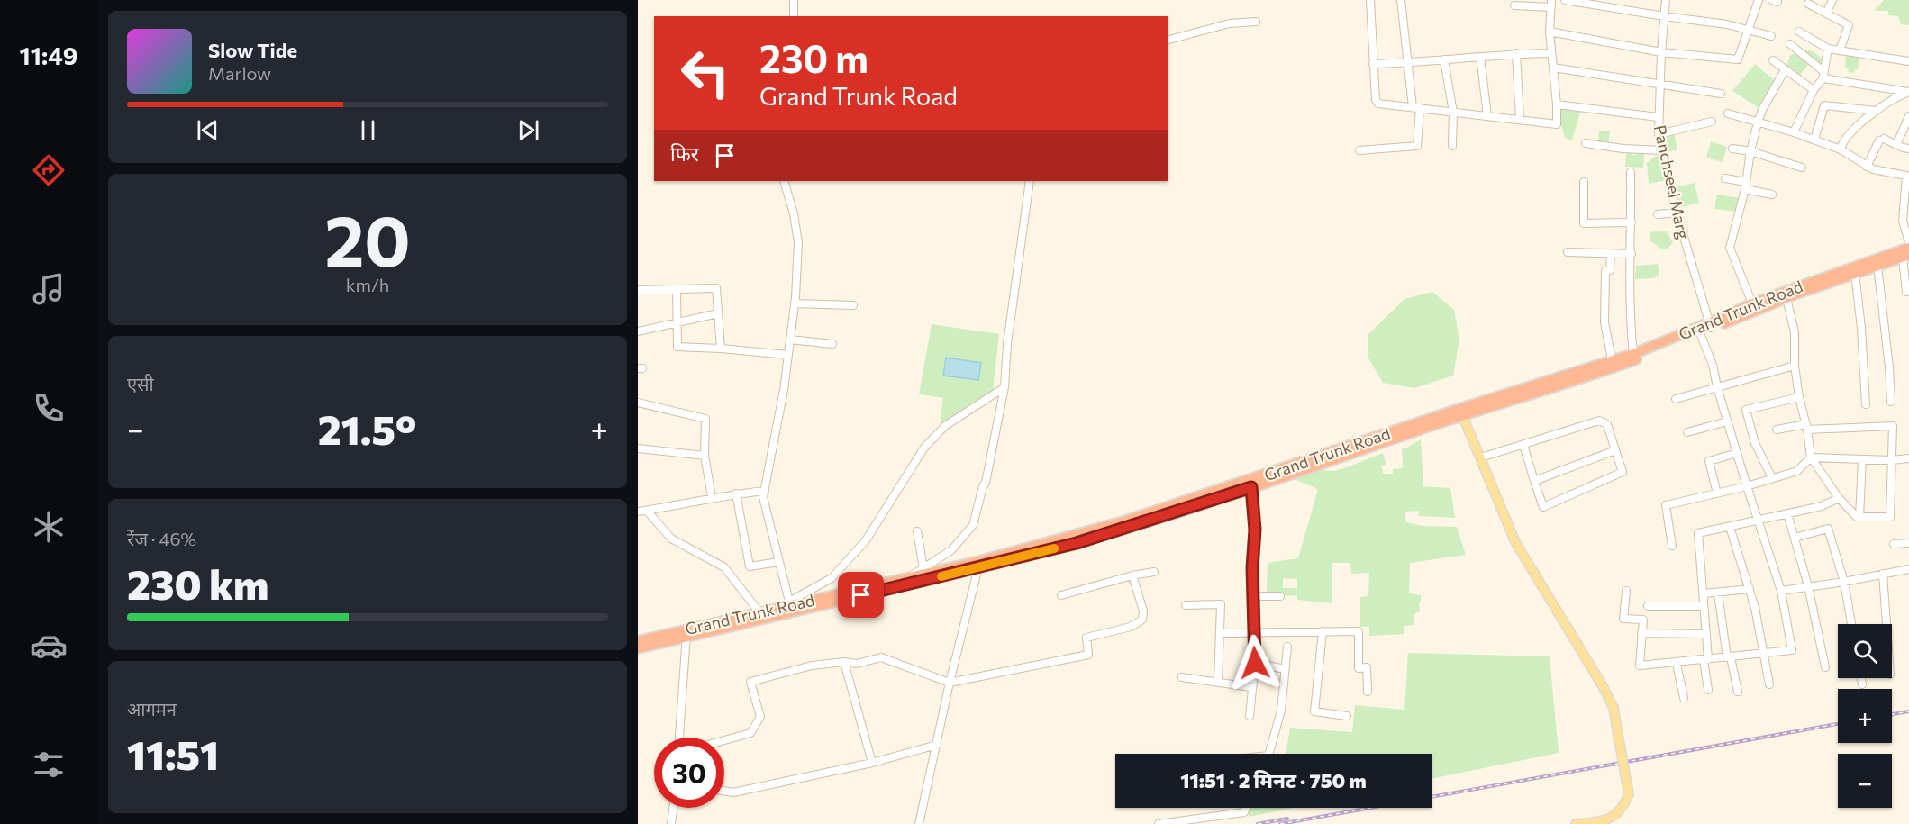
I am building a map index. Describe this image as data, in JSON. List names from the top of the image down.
{
  "streets": {
    "highway": ["Grand Trunk Road"],
    "street": ["Panchseel Marg"]
  },
  "crossings": [
    ["Panchseel Marg", "Grand Trunk Road"]
  ],
  "page": {
    "tabs": "11:49",
    "turn": ["230 m", "Grand Trunk Road"],
    "song": ["Slow Tide", "Marlow"],
    "then": "फिर",
    "tile": [
      ["20", "km/h"],
      "एसी",
      ["रेंज · 46%", "230 km"],
      ["आगमन", "11:51"]
    ],
    "heat": ["−", "21.5°", "+"],
    "map_buttons": ["+", "−"],
    "limit": "30",
    "trip": "11:51 · 2 मिनट · 750 m"
  }
}
